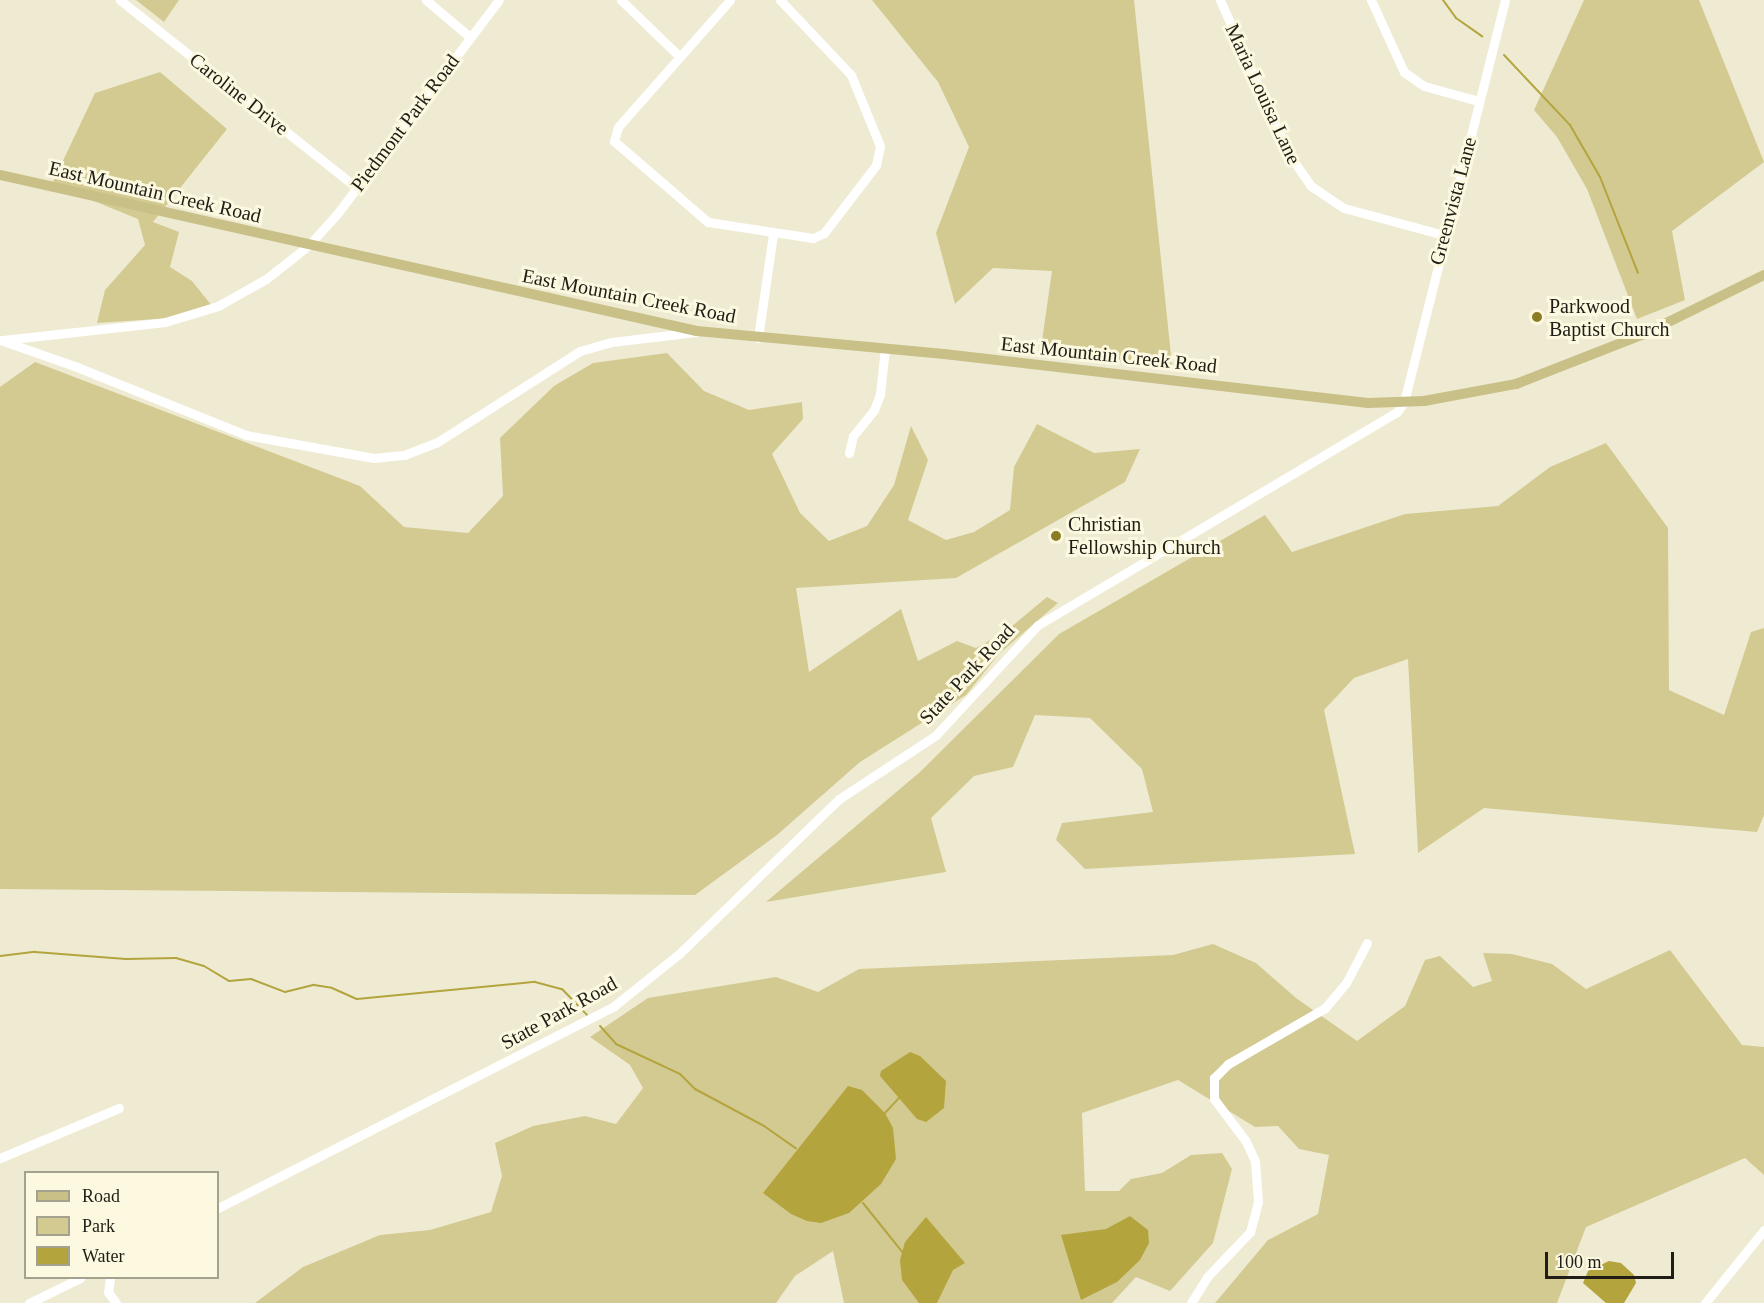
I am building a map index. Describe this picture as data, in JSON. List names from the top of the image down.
{
  "streets": {
    "main road": ["East Mountain Creek Road"],
    "street": [
      "Caroline Drive",
      "Maria Louisa Lane",
      "Piedmont Park Road",
      "Greenvista Lane",
      "State Park Road"
    ]
  },
  "crossings": [
    ["Caroline Drive", "Piedmont Park Road"],
    ["Maria Louisa Lane", "Greenvista Lane"],
    ["Piedmont Park Road", "East Mountain Creek Road"],
    ["East Mountain Creek Road", "Greenvista Lane"],
    ["East Mountain Creek Road", "State Park Road"],
    ["Greenvista Lane", "State Park Road"]
  ],
  "places": ["Parkwood Baptist Church", "Christian Fellowship Church"],
  "legend": ["Road", "Park", "Water"],
  "scale_bar": "100 m"
}
